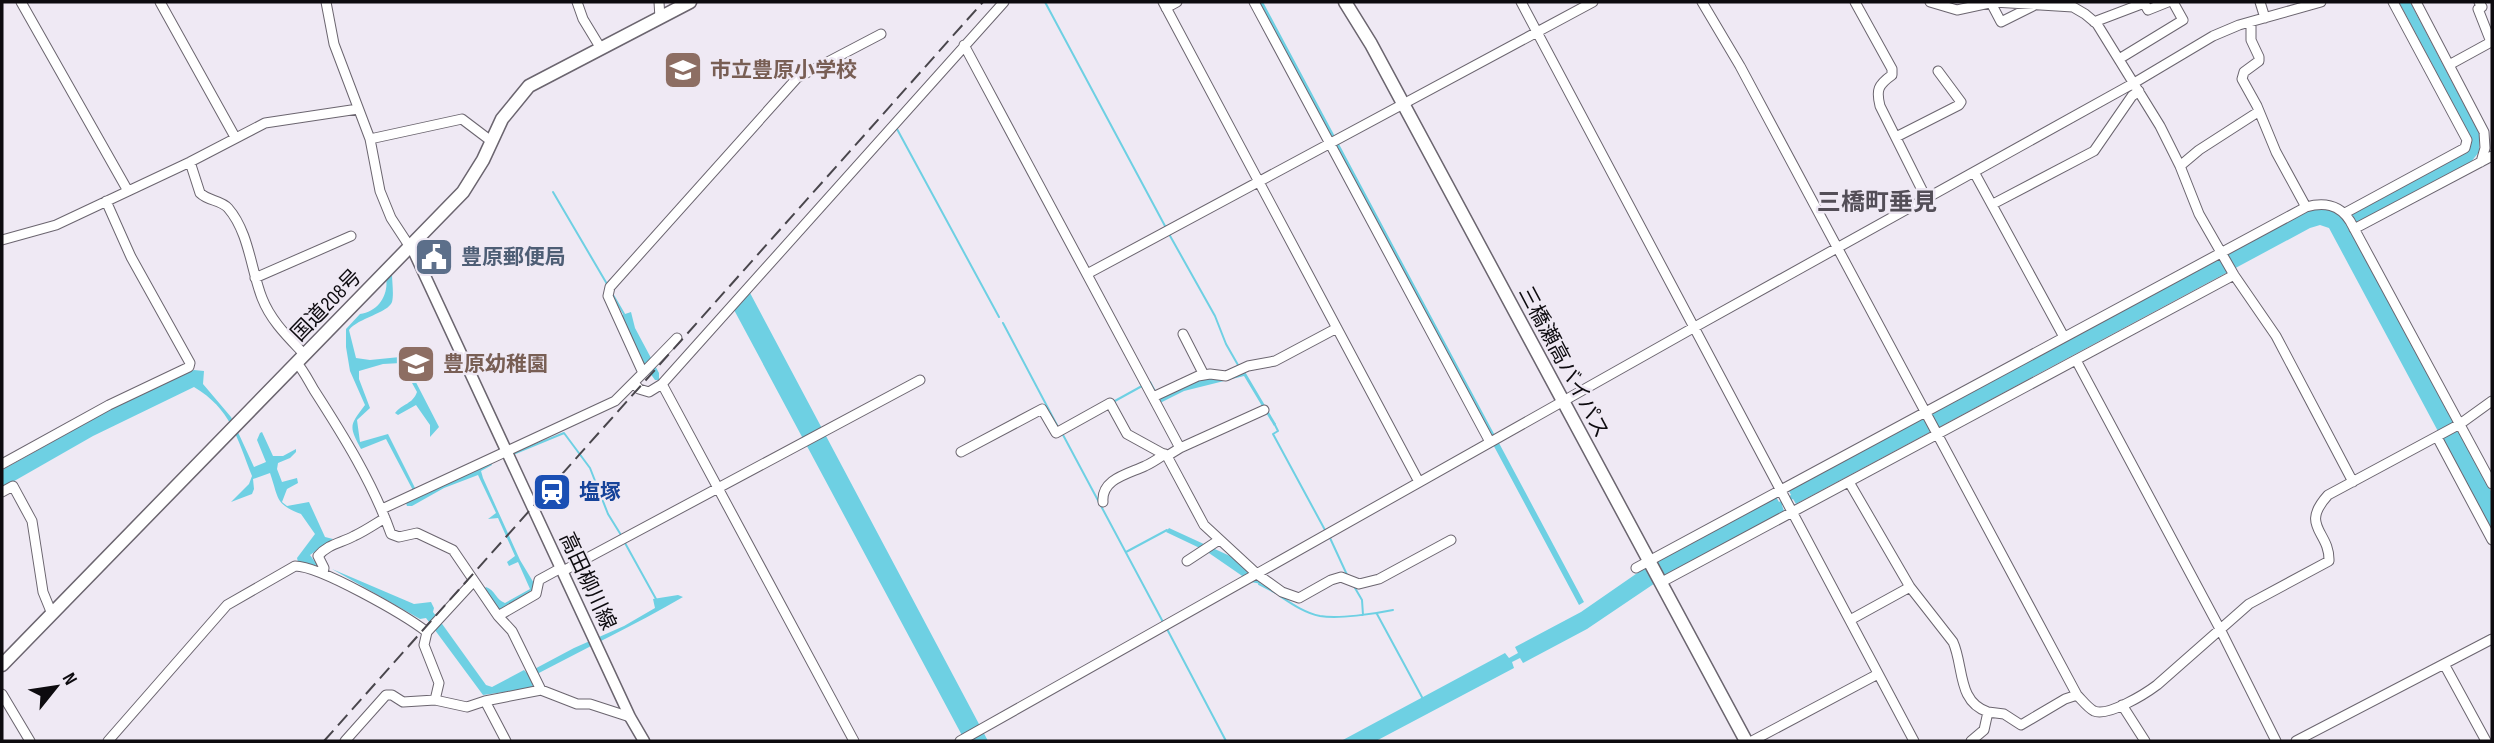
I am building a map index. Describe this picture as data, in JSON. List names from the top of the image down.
{
  "streets": {
    "highway": ["国道208号", "三橋瀬高バイパス"],
    "main road": ["高田柳川線"]
  },
  "crossings": [
    ["国道208号", "高田柳川線"]
  ],
  "districts": ["三橋町垂見"],
  "places": {
    "school or university": ["市立豊原小学校", "豊原幼稚園"],
    "public building": ["豊原郵便局"],
    "station": ["塩塚"]
  },
  "north": "top right"
}
